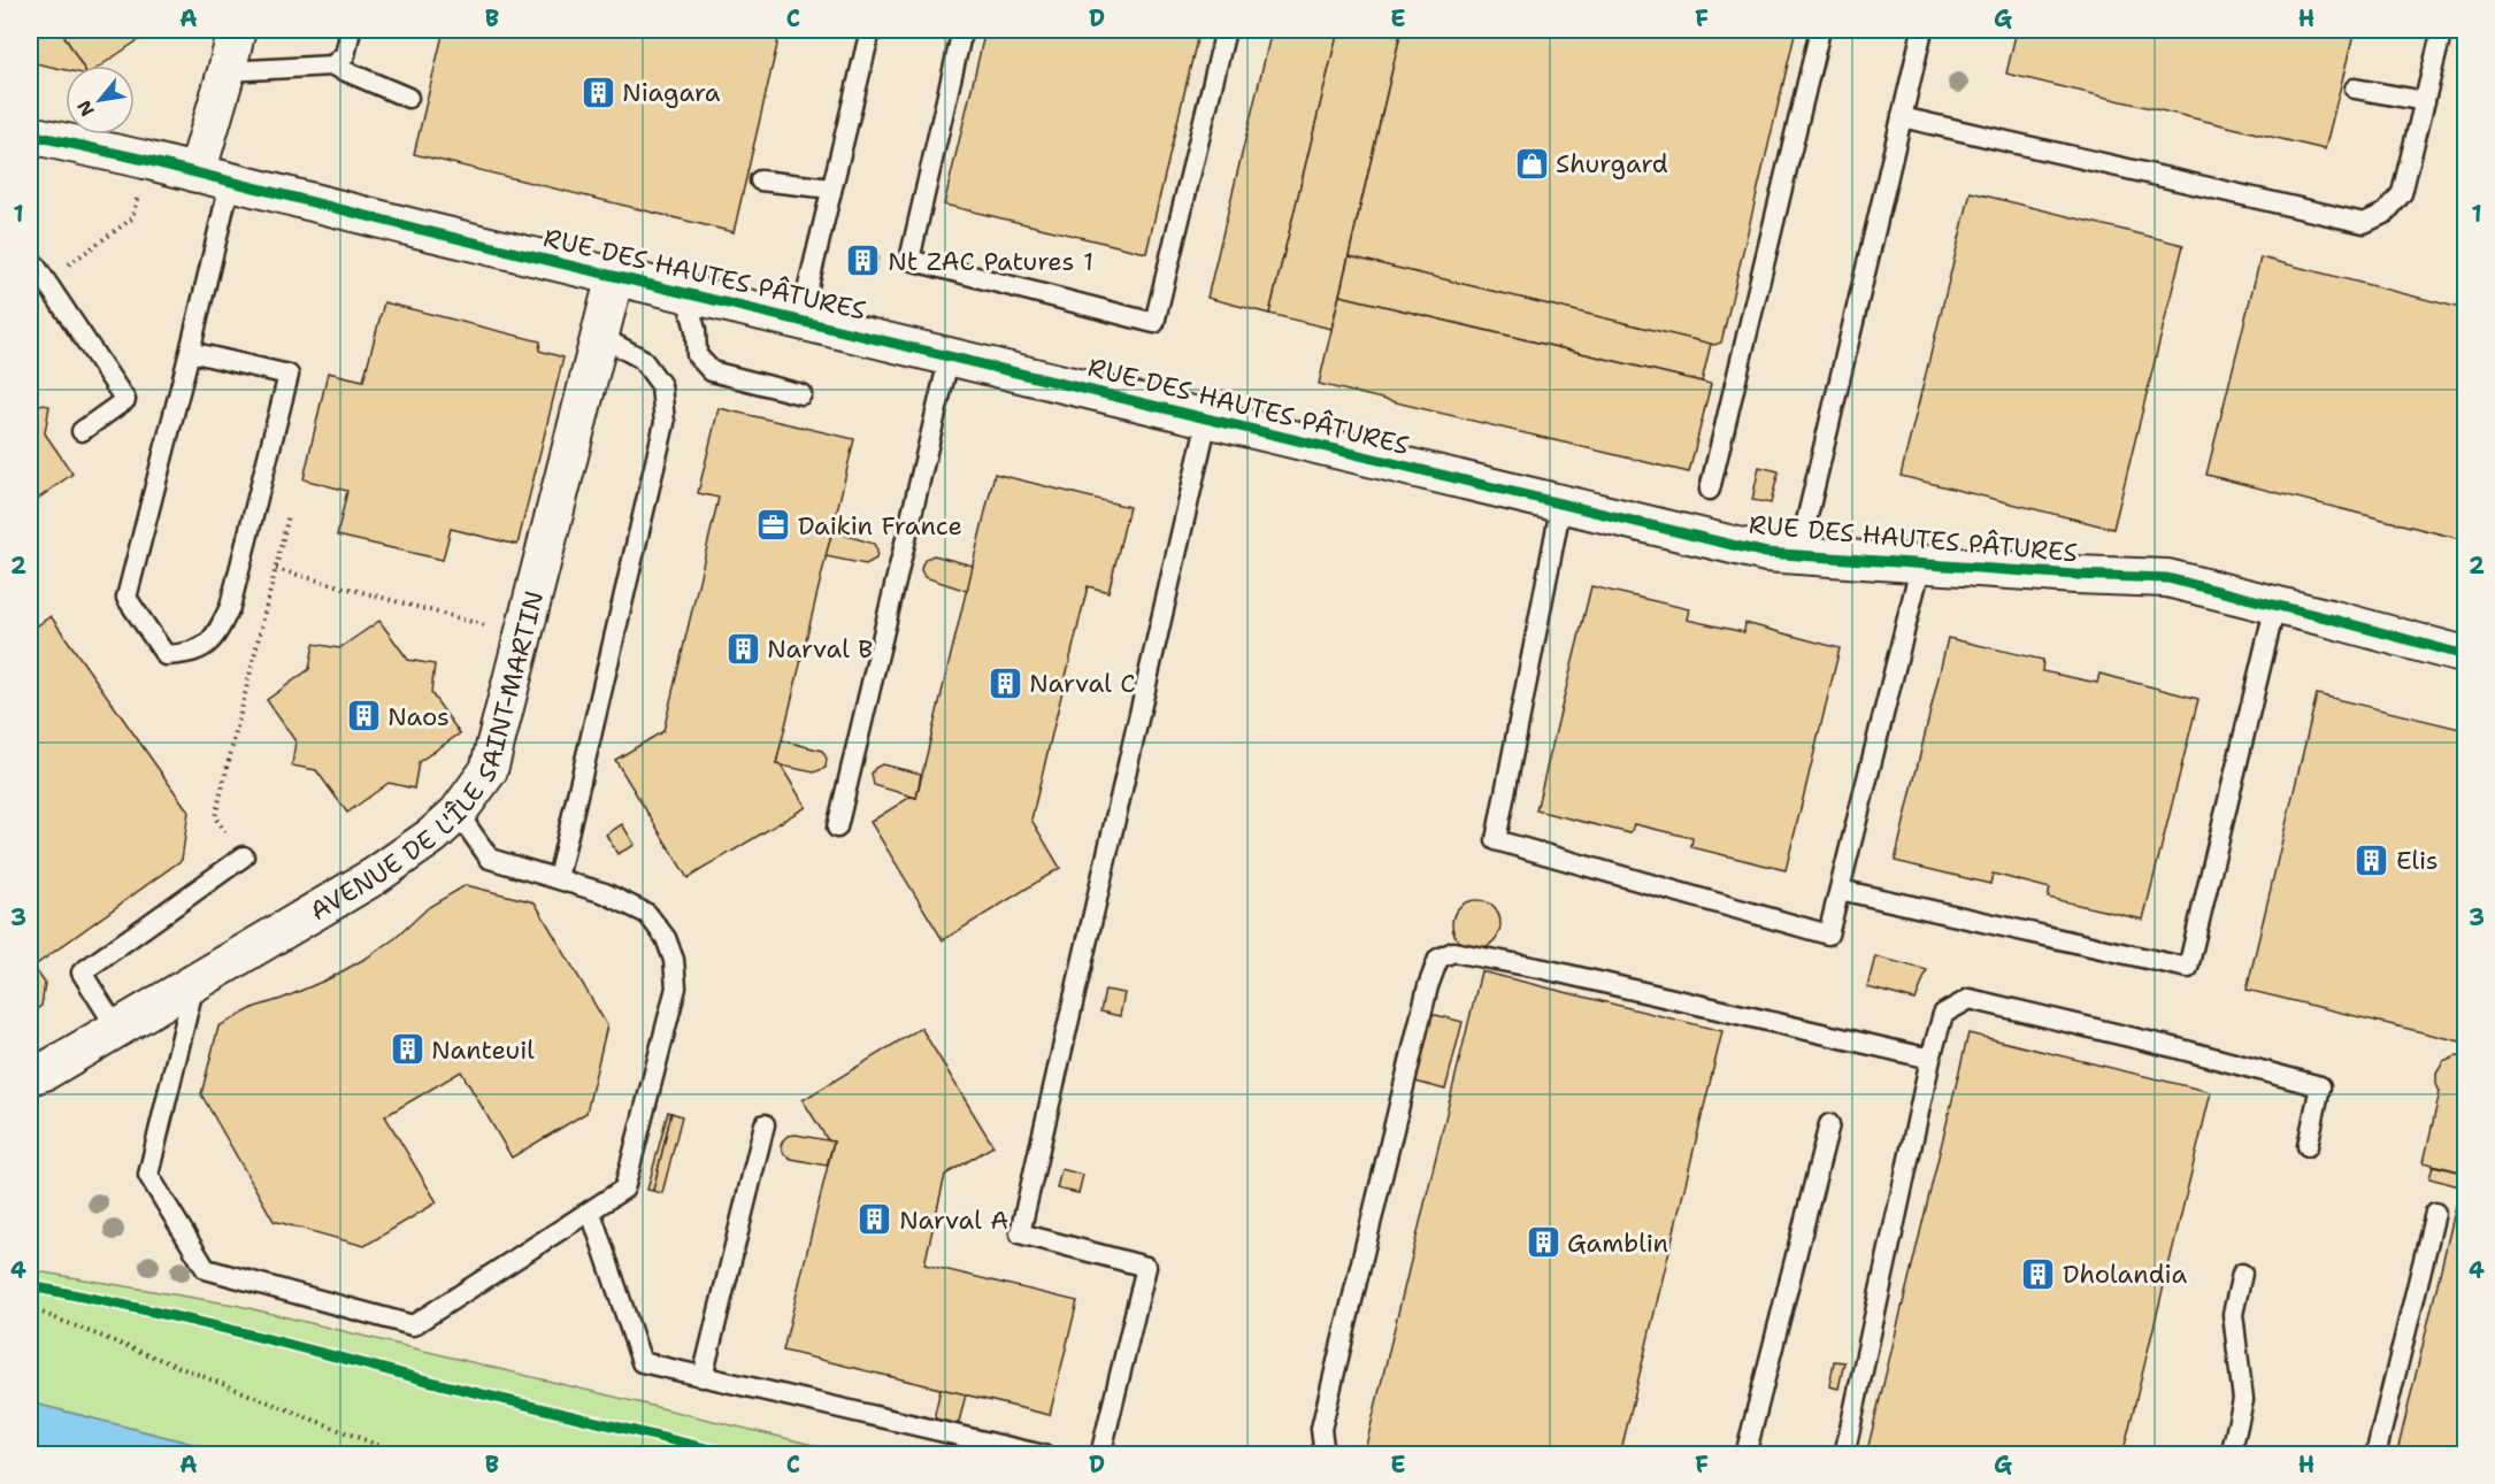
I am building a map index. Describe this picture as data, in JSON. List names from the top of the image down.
{
  "streets": {
    "street": ["RUE DES HAUTES PÂTURES", "AVENUE DE L'ÎLE SAINT-MARTIN"]
  },
  "crossings": [
    ["RUE DES HAUTES PÂTURES", "AVENUE DE L'ÎLE SAINT-MARTIN"]
  ],
  "places": {
    "building": [
      "Niagara",
      "Nt ZAC Patures 1",
      "Narval B",
      "Narval C",
      "Naos",
      "Elis",
      "Nanteuil",
      "Narval A",
      "Gamblin",
      "Dholandia"
    ],
    "shop": ["Shurgard"],
    "office": ["Daikin France"]
  },
  "north": "bottom left",
  "grid": {
    "columns": [
      "A",
      "B",
      "C",
      "D",
      "E",
      "F",
      "G",
      "H"
    ],
    "rows": [
      "1",
      "2",
      "3",
      "4"
    ]
  }
}
